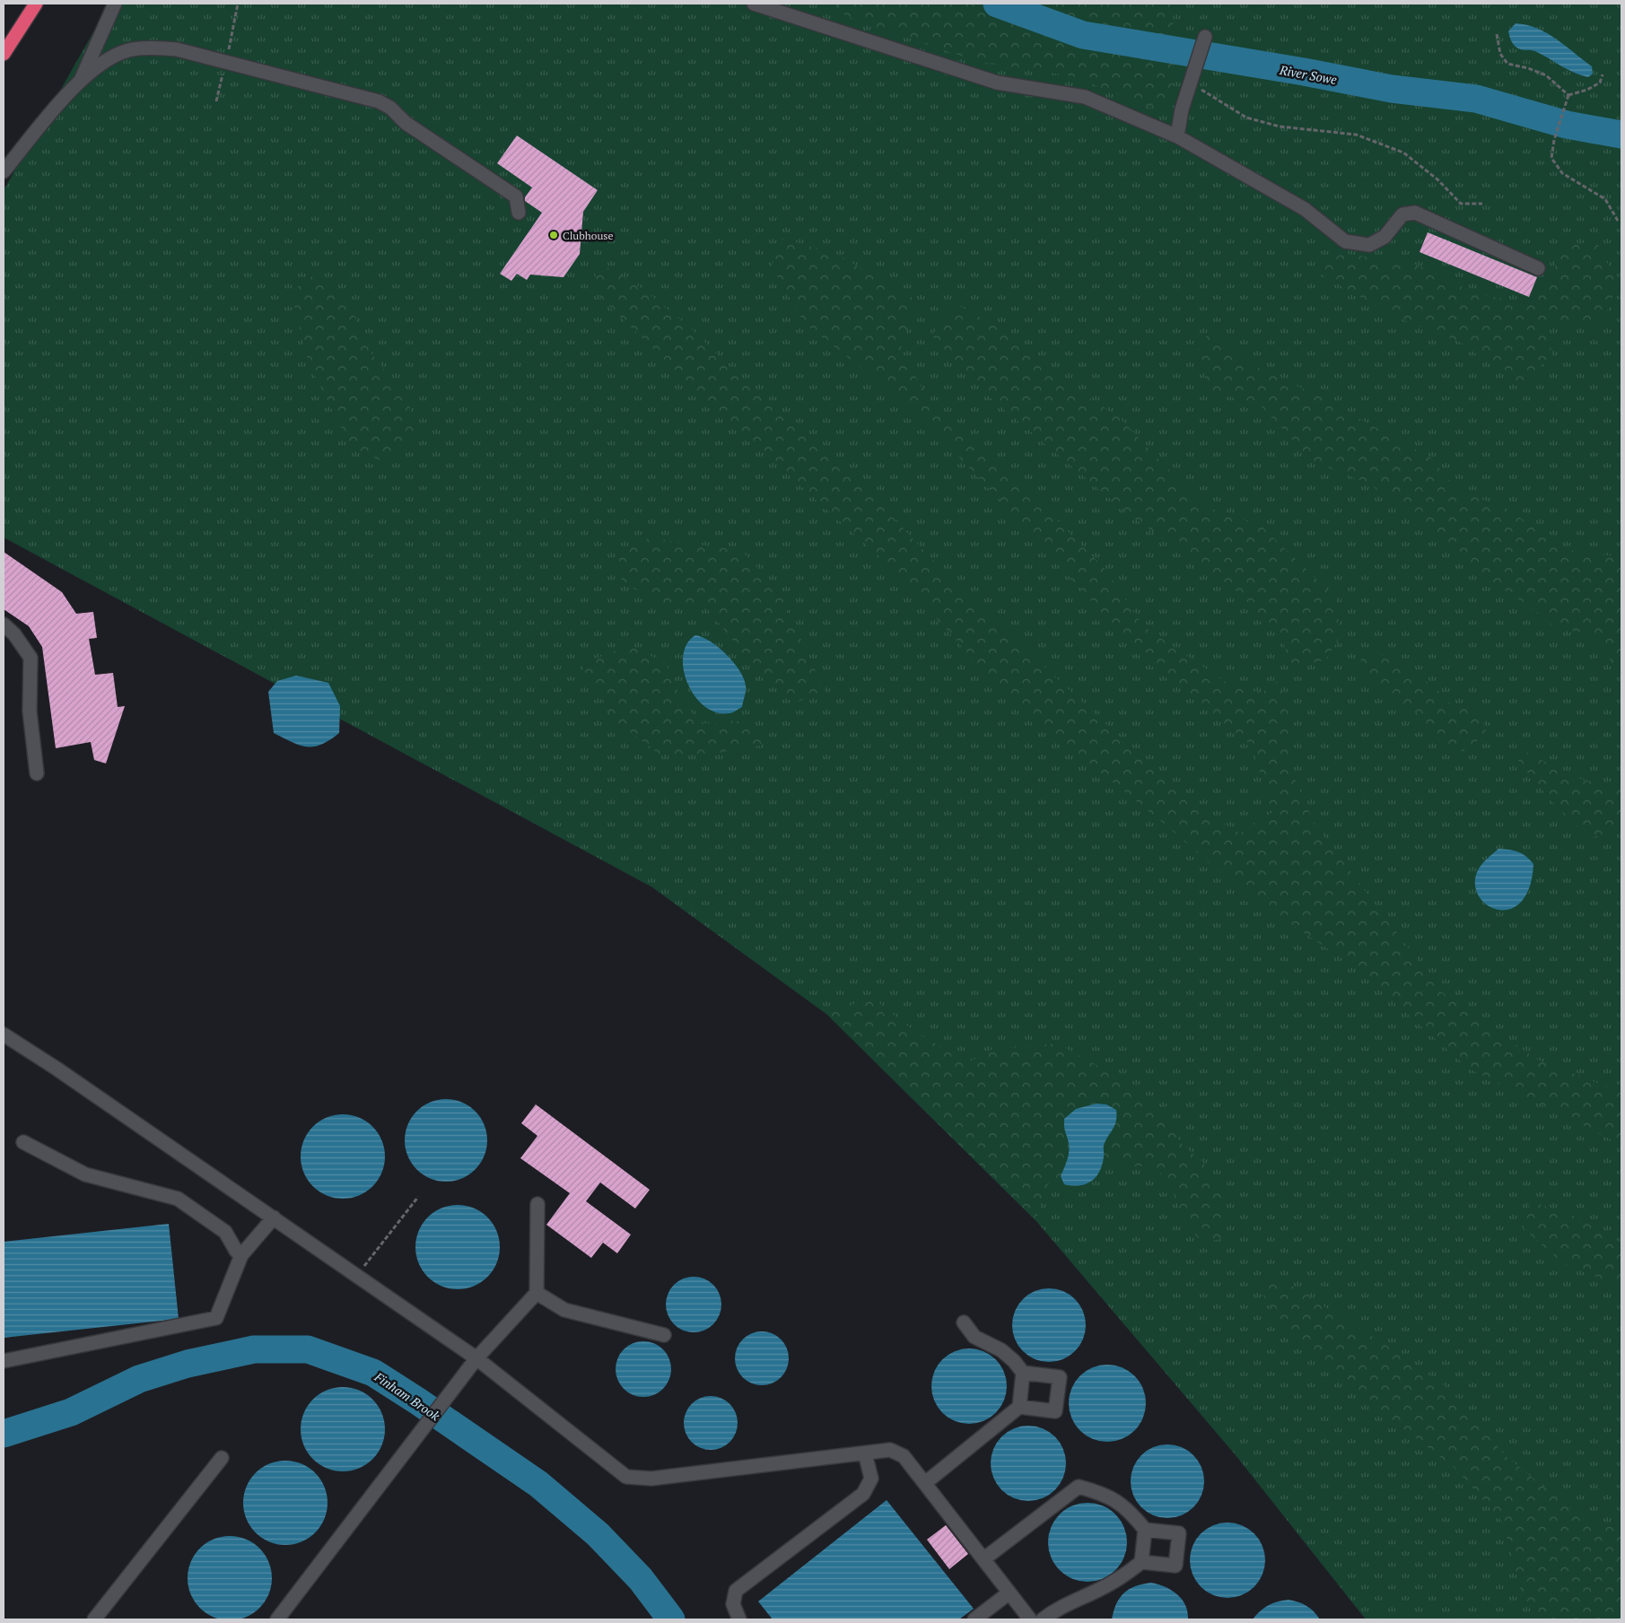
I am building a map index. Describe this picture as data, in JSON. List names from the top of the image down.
{
  "water": ["River Sowe", "Finham Brook"],
  "places": ["Clubhouse"]
}
